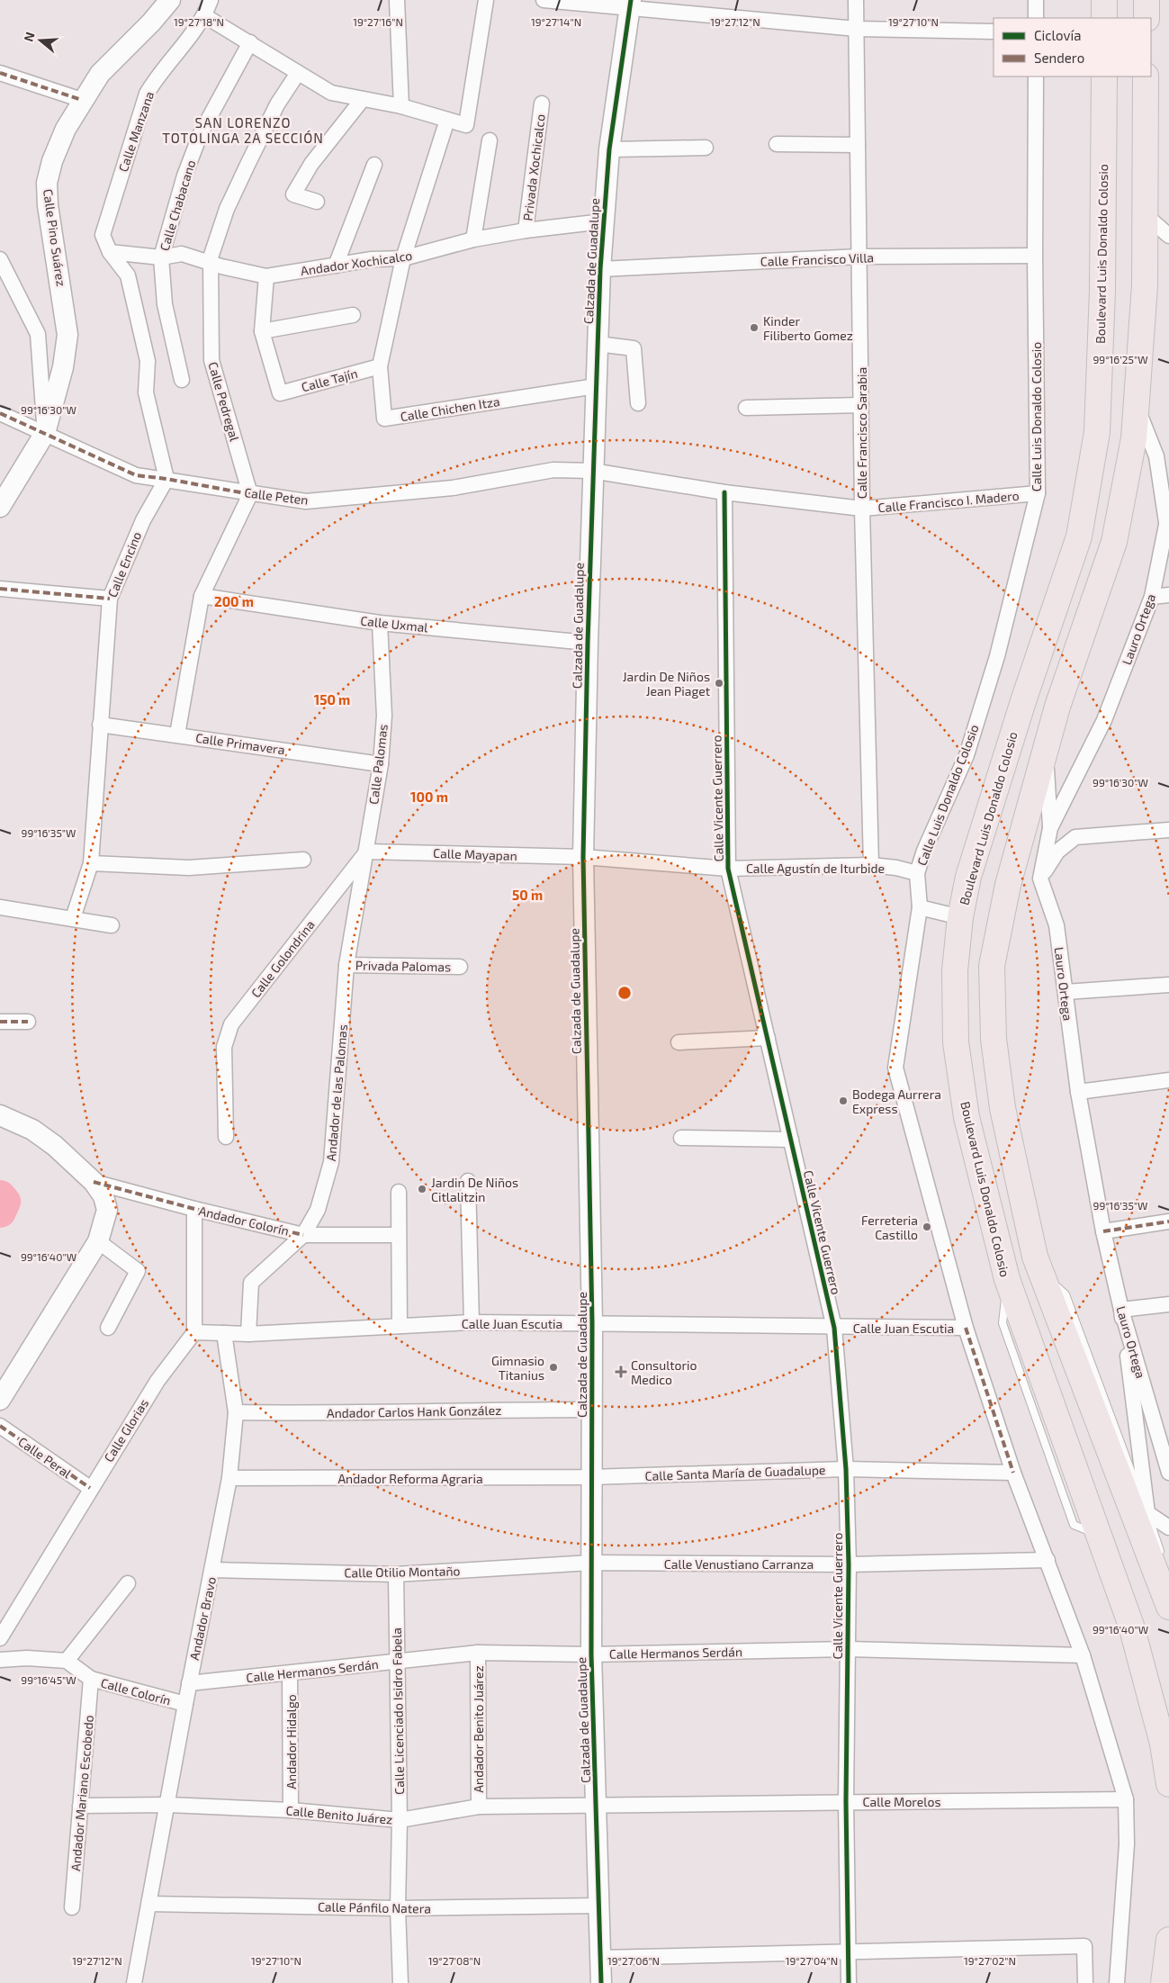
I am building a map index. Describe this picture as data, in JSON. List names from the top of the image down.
{
  "streets": {
    "highway": ["Boulevard Luis Donaldo Colosio"],
    "street": [
      "Calle Manzana",
      "Privada Xochicalco",
      "Calle Chabacano",
      "Calle Pino Suárez",
      "Calle Francisco Villa",
      "Calzada de Guadalupe",
      "Andador Xochicalco",
      "Calle Tajín",
      "Calle Pedregal",
      "Calle Chichen Itza",
      "Calle Luis Donaldo Colosio",
      "Calle Francisco Sarabia",
      "Calle Peten",
      "Calle Francisco I. Madero",
      "Calle Encino",
      "Calle Uxmal",
      "Lauro Ortega",
      "Calle Primavera",
      "Calle Palomas",
      "Calle Vicente Guerrero",
      "Calle Mayapan",
      "Calle Agustín de Iturbide",
      "Calle Golondrina",
      "Privada Palomas",
      "Andador de las Palomas",
      "Andador Colorín",
      "Calle Juan Escutia",
      "Andador Carlos Hank González",
      "Calle Glorias",
      "Calle Peral",
      "Calle Santa María de Guadalupe",
      "Andador Reforma Agraria",
      "Calle Venustiano Carranza",
      "Calle Otilio Montaño",
      "Andador Bravo",
      "Calle Hermanos Serdán",
      "Calle Colorín",
      "Calle Licenciado Isidro Fabela",
      "Andador Benito Juárez",
      "Andador Hidalgo",
      "Andador Mariano Escobedo",
      "Calle Morelos",
      "Calle Benito Juárez",
      "Calle Pánfilo Natera"
    ]
  },
  "crossings": [
    ["Calle Manzana", "Andador Xochicalco"],
    ["Privada Xochicalco", "Andador Xochicalco"],
    ["Calle Chabacano", "Andador Xochicalco"],
    ["Calle Pino Suárez", "Calle Peten"],
    ["Calle Francisco Villa", "Calzada de Guadalupe"],
    ["Calle Francisco Villa", "Calle Luis Donaldo Colosio"],
    ["Calle Francisco Villa", "Calle Francisco Sarabia"],
    ["Calzada de Guadalupe", "Andador Xochicalco"],
    ["Calzada de Guadalupe", "Calle Chichen Itza"],
    ["Calzada de Guadalupe", "Calle Peten"],
    ["Calzada de Guadalupe", "Calle Francisco I. Madero"],
    ["Calzada de Guadalupe", "Calle Uxmal"],
    ["Calzada de Guadalupe", "Calle Mayapan"],
    ["Calzada de Guadalupe", "Calle Agustín de Iturbide"],
    ["Calzada de Guadalupe", "Calle Juan Escutia"],
    ["Calzada de Guadalupe", "Andador Carlos Hank González"],
    ["Calzada de Guadalupe", "Calle Santa María de Guadalupe"],
    ["Calzada de Guadalupe", "Andador Reforma Agraria"],
    ["Calzada de Guadalupe", "Calle Venustiano Carranza"],
    ["Calzada de Guadalupe", "Calle Otilio Montaño"],
    ["Calzada de Guadalupe", "Calle Hermanos Serdán"],
    ["Calzada de Guadalupe", "Calle Morelos"],
    ["Calzada de Guadalupe", "Calle Benito Juárez"],
    ["Calzada de Guadalupe", "Calle Pánfilo Natera"],
    ["Andador Xochicalco", "Calle Pedregal"],
    ["Andador Xochicalco", "Calle Chichen Itza"],
    ["Calle Tajín", "Calle Chichen Itza"],
    ["Calle Pedregal", "Calle Peten"],
    ["Calle Luis Donaldo Colosio", "Calle Francisco I. Madero"],
    ["Calle Luis Donaldo Colosio", "Calle Agustín de Iturbide"],
    ["Calle Francisco Sarabia", "Calle Francisco I. Madero"],
    ["Calle Francisco Sarabia", "Calle Agustín de Iturbide"],
    ["Calle Peten", "Calle Francisco I. Madero"],
    ["Calle Peten", "Calle Encino"],
    ["Calle Francisco I. Madero", "Calle Vicente Guerrero"],
    ["Calle Encino", "Calle Primavera"],
    ["Calle Uxmal", "Calle Palomas"],
    ["Calle Primavera", "Calle Palomas"],
    ["Calle Palomas", "Calle Mayapan"],
    ["Calle Palomas", "Calle Golondrina"],
    ["Calle Palomas", "Andador de las Palomas"],
    ["Calle Vicente Guerrero", "Calle Agustín de Iturbide"],
    ["Calle Vicente Guerrero", "Calle Juan Escutia"],
    ["Calle Vicente Guerrero", "Calle Santa María de Guadalupe"],
    ["Calle Vicente Guerrero", "Calle Venustiano Carranza"],
    ["Calle Vicente Guerrero", "Calle Hermanos Serdán"],
    ["Calle Vicente Guerrero", "Calle Morelos"],
    ["Calle Mayapan", "Calle Agustín de Iturbide"],
    ["Calle Mayapan", "Calle Golondrina"],
    ["Calle Mayapan", "Andador de las Palomas"],
    ["Calle Golondrina", "Andador de las Palomas"],
    ["Privada Palomas", "Andador de las Palomas"],
    ["Andador de las Palomas", "Andador Colorín"],
    ["Andador de las Palomas", "Calle Juan Escutia"],
    ["Calle Juan Escutia", "Calle Glorias"],
    ["Calle Juan Escutia", "Andador Bravo"],
    ["Andador Carlos Hank González", "Andador Bravo"],
    ["Calle Glorias", "Calle Peral"],
    ["Calle Santa María de Guadalupe", "Andador Reforma Agraria"],
    ["Andador Reforma Agraria", "Andador Bravo"],
    ["Calle Venustiano Carranza", "Calle Otilio Montaño"],
    ["Calle Otilio Montaño", "Andador Bravo"],
    ["Calle Otilio Montaño", "Calle Licenciado Isidro Fabela"],
    ["Andador Bravo", "Calle Hermanos Serdán"],
    ["Andador Bravo", "Calle Colorín"],
    ["Andador Bravo", "Calle Benito Juárez"],
    ["Andador Bravo", "Calle Pánfilo Natera"],
    ["Calle Hermanos Serdán", "Calle Licenciado Isidro Fabela"],
    ["Calle Hermanos Serdán", "Andador Benito Juárez"],
    ["Calle Hermanos Serdán", "Andador Hidalgo"],
    ["Calle Colorín", "Andador Mariano Escobedo"],
    ["Calle Licenciado Isidro Fabela", "Calle Benito Juárez"],
    ["Calle Licenciado Isidro Fabela", "Calle Pánfilo Natera"],
    ["Andador Benito Juárez", "Calle Benito Juárez"],
    ["Andador Hidalgo", "Calle Benito Juárez"],
    ["Andador Mariano Escobedo", "Calle Benito Juárez"],
    ["Calle Morelos", "Calle Benito Juárez"]
  ],
  "districts": ["SAN LORENZO TOTOLINGA 2A SECCIÓN"],
  "places": {
    "other": [
      "Kinder Filiberto Gomez",
      "Jardin De Niños Jean Piaget",
      "Bodega Aurrera Express",
      "Jardin De Niños Citlalitzin",
      "Ferreteria Castillo",
      "Gimnasio Titanius"
    ],
    "health": ["Consultorio Medico"]
  },
  "legend": ["Ciclovía", "Sendero"],
  "north": "left",
  "coordinates": [
    "19°27'18\"N",
    "19°27'16\"N",
    "19°27'14\"N",
    "19°27'12\"N",
    "19°27'10\"N",
    "99°16'25\"W",
    "99°16'30\"W",
    "99°16'35\"W",
    "99°16'40\"W",
    "99°16'45\"W",
    "19°27'08\"N",
    "19°27'06\"N",
    "19°27'04\"N",
    "19°27'02\"N"
  ],
  "rings": [
    "200 m",
    "150 m",
    "100 m",
    "50 m"
  ]
}
